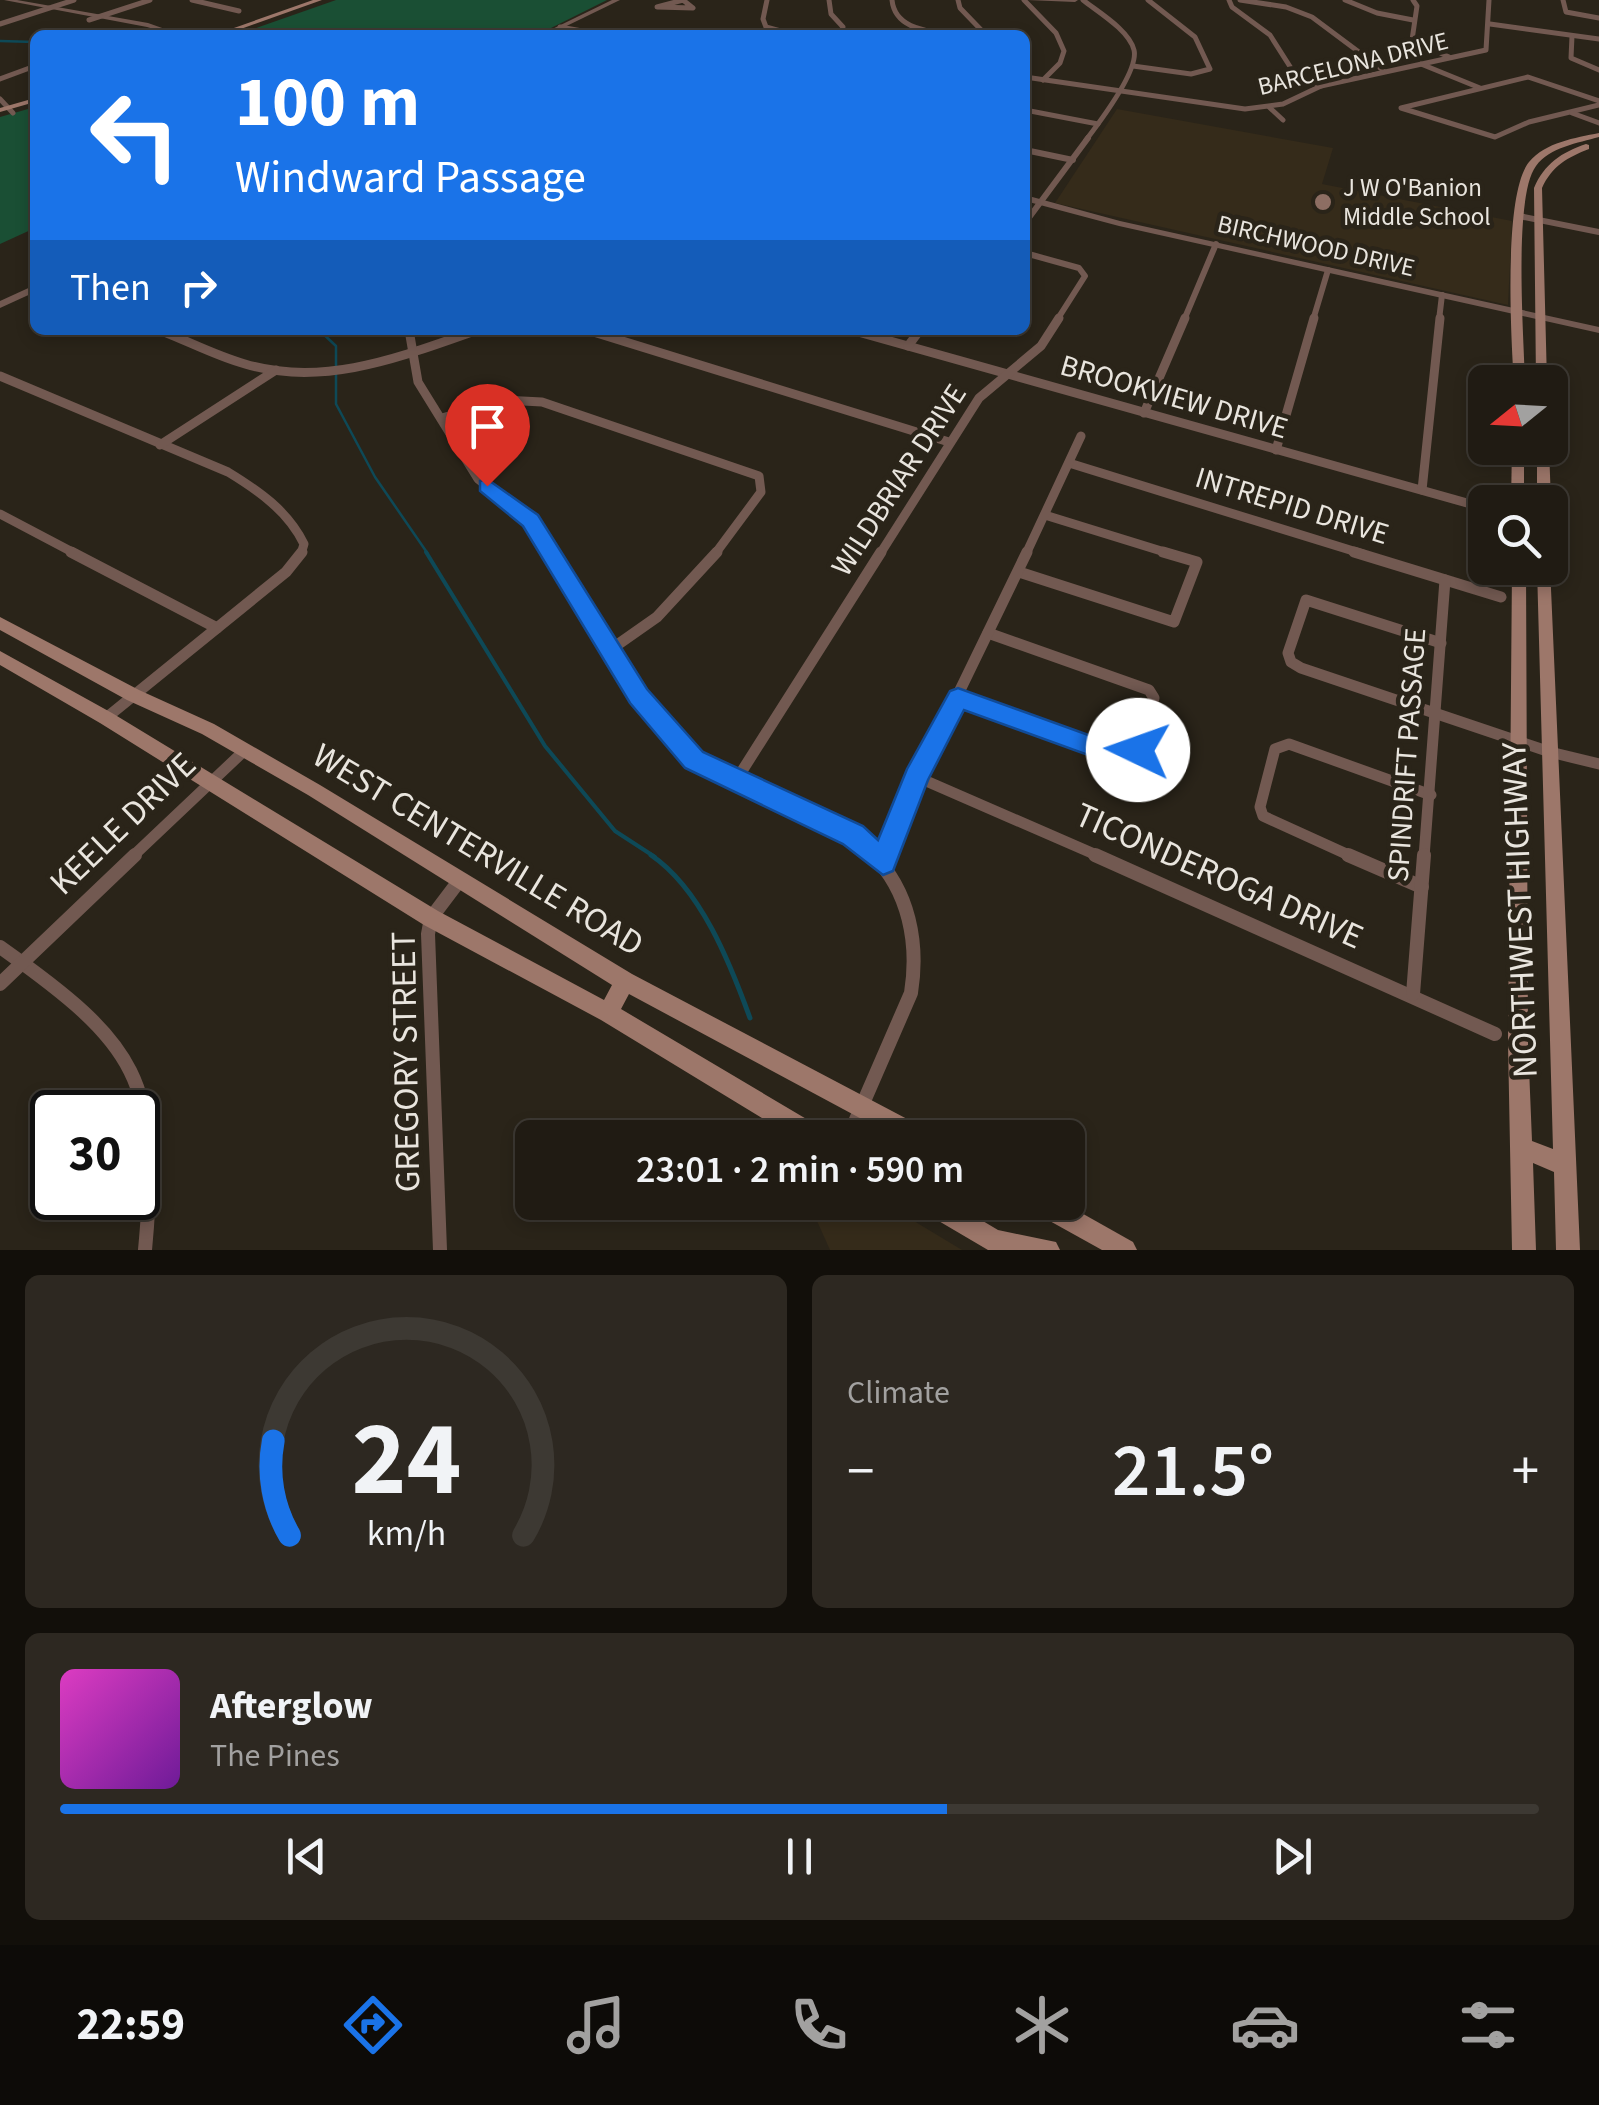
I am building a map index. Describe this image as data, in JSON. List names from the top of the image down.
{
  "streets": {
    "main road": ["WEST CENTERVILLE ROAD", "NORTHWEST HIGHWAY"],
    "street": [
      "BARCELONA DRIVE",
      "BIRCHWOOD DRIVE",
      "BROOKVIEW DRIVE",
      "WILDBRIAR DRIVE",
      "INTREPID DRIVE",
      "SPINDRIFT PASSAGE",
      "KEELE DRIVE",
      "TICONDEROGA DRIVE",
      "GREGORY STREET"
    ]
  },
  "crossings": [
    ["BROOKVIEW DRIVE", "WILDBRIAR DRIVE"],
    ["INTREPID DRIVE", "SPINDRIFT PASSAGE"],
    ["SPINDRIFT PASSAGE", "TICONDEROGA DRIVE"],
    ["KEELE DRIVE", "WEST CENTERVILLE ROAD"],
    ["WEST CENTERVILLE ROAD", "GREGORY STREET"]
  ],
  "places": ["J W O'Banion Middle School"],
  "north": "left",
  "page": {
    "turn": ["100 m", "Windward Passage"],
    "then": "Then",
    "limit": "30",
    "trip": "23:01 · 2 min · 590 m",
    "tile": "Climate",
    "heat": ["−", "21.5°", "+"],
    "song": ["Afterglow", "The Pines"],
    "tabs": "22:59",
    "gauge": ["24", "km/h"]
  }
}
